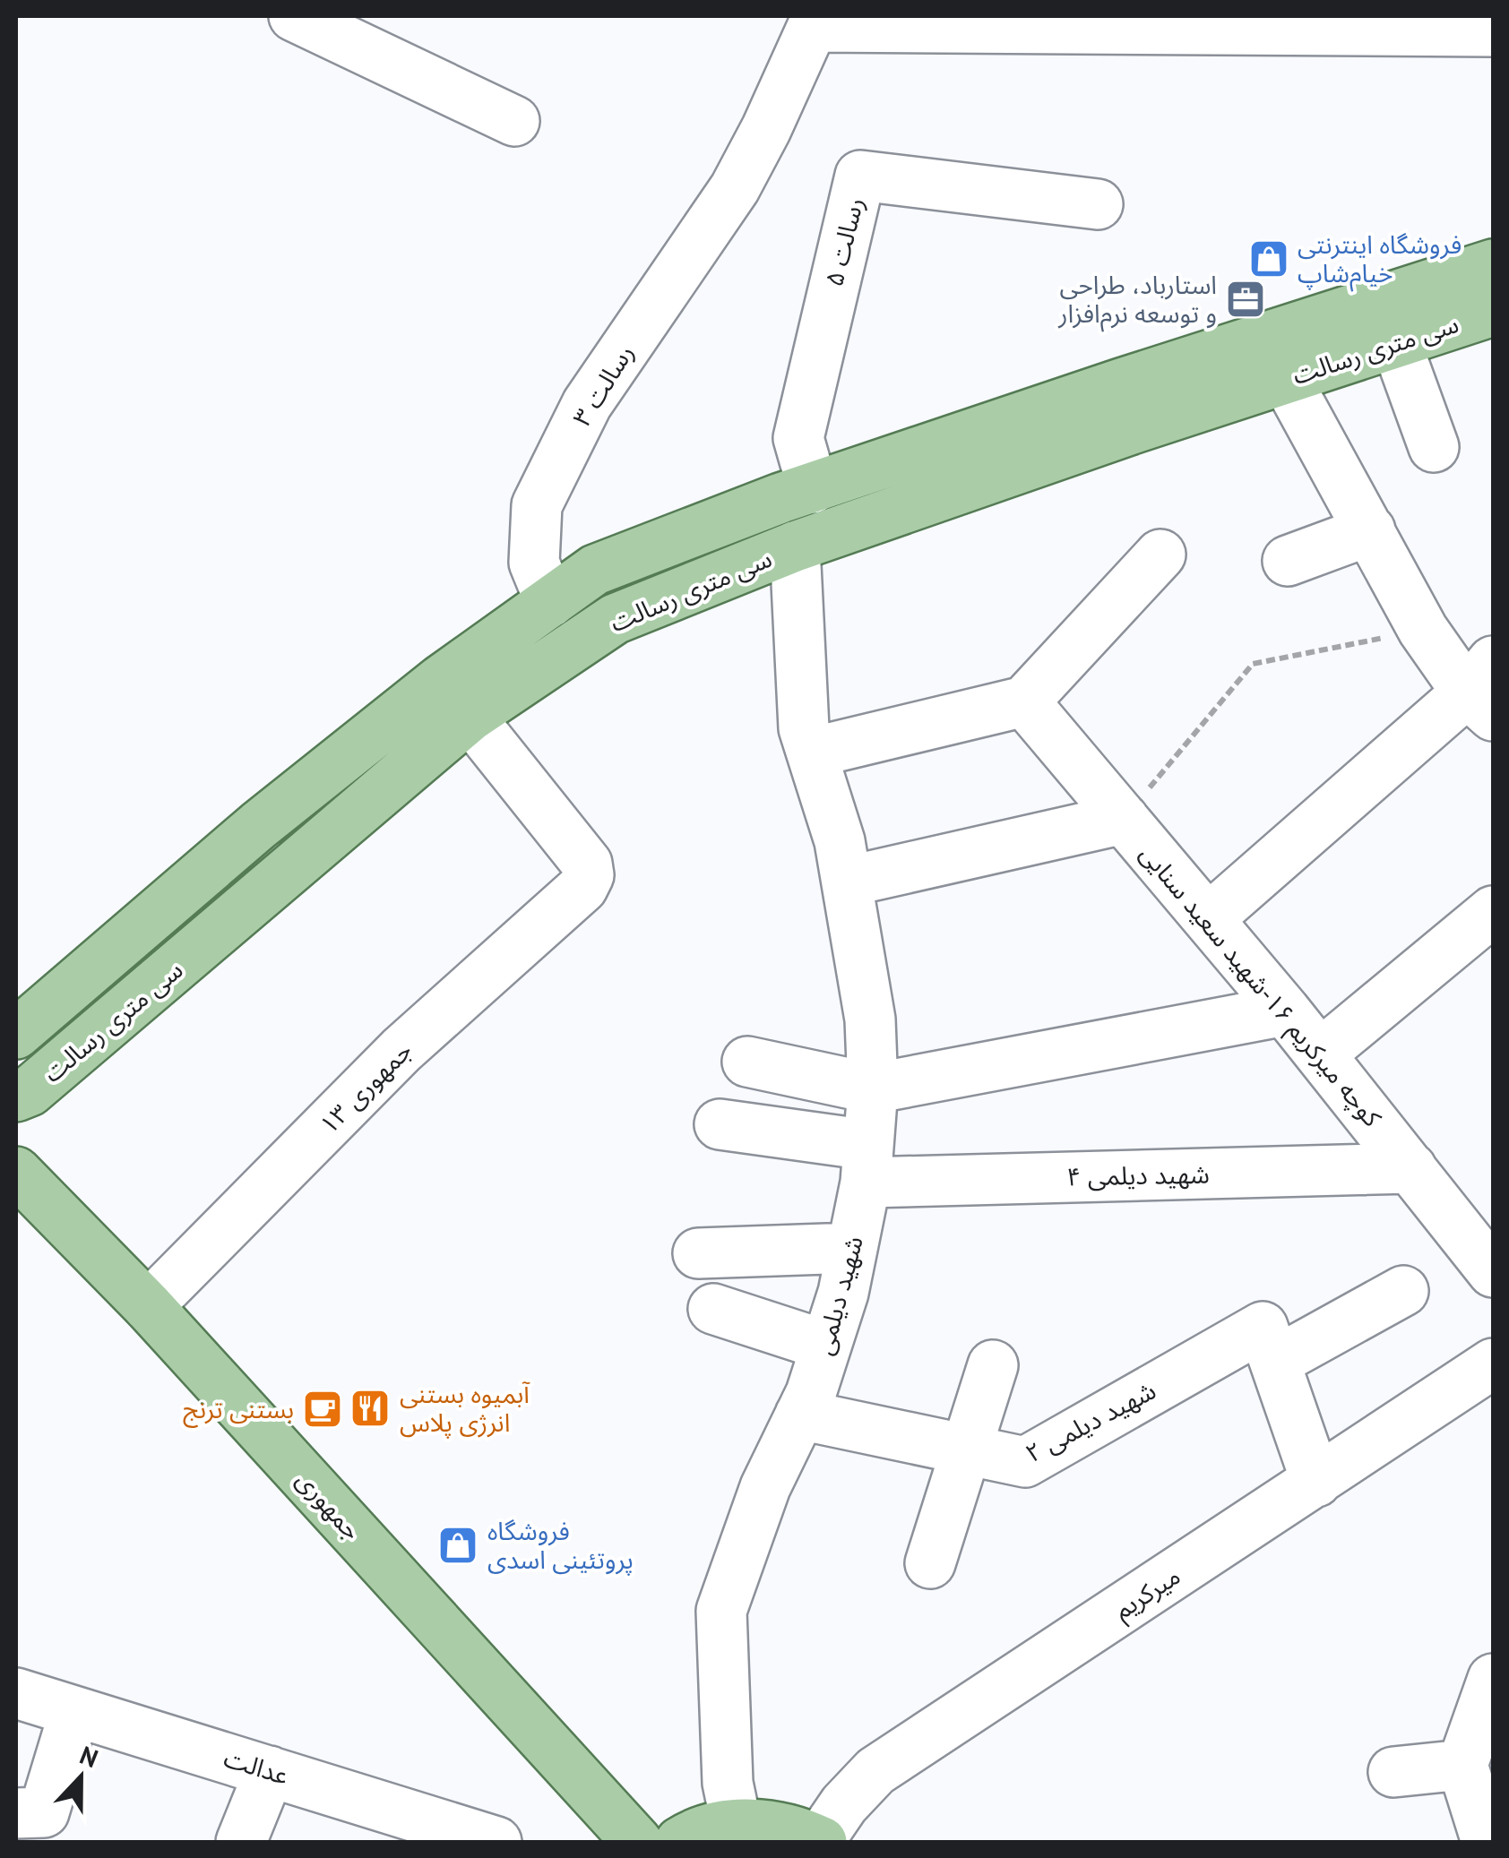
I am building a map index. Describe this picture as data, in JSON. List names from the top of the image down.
{
  "streets": {
    "main road": ["سی متری رسالت", "جمهوری"],
    "street": [
      "۵ رسالت",
      "۳ رسالت",
      "کوچه میرکریم ۱۶-شهید سعید سنایی",
      "۱۳ جمهوری",
      "۴ شهید دیلمی",
      "شهید دیلمی",
      "۲ شهید دیلمی",
      "میرکریم",
      "عدالت"
    ]
  },
  "crossings": [
    ["۵ رسالت", "سی متری رسالت"],
    ["سی متری رسالت", "۳ رسالت"],
    ["سی متری رسالت", "۱۳ جمهوری"],
    ["سی متری رسالت", "شهید دیلمی"],
    ["کوچه میرکریم ۱۶-شهید سعید سنایی", "۴ شهید دیلمی"],
    ["۱۳ جمهوری", "جمهوری"],
    ["۴ شهید دیلمی", "شهید دیلمی"],
    ["شهید دیلمی", "۲ شهید دیلمی"]
  ],
  "places": {
    "shop": ["فروشگاه اینترنتی خیام‌شاپ", "فروشگاه پروتئینی اسدی"],
    "office": ["استارباد، طراحی و توسعه نرم‌افزار"],
    "restaurant": ["آبمیوه بستنی انرژی پلاس"],
    "cafe": ["بستنی ترنج"]
  },
  "north": "top"
}
